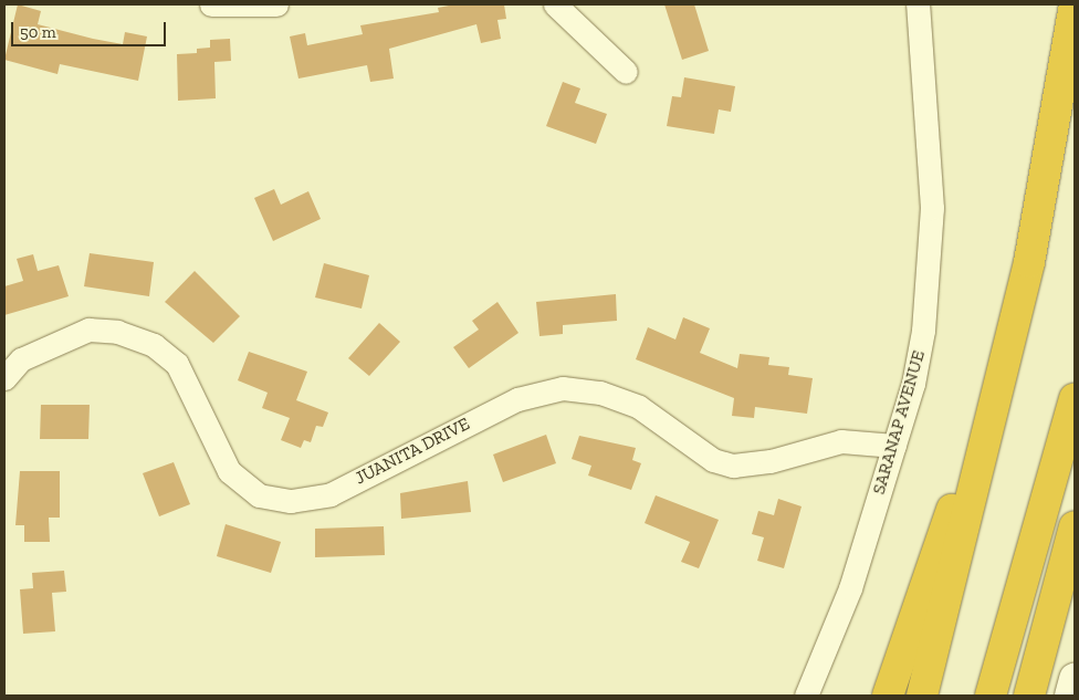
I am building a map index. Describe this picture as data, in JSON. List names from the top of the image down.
{
  "streets": {
    "street": ["SARANAP AVENUE", "JUANITA DRIVE"]
  },
  "crossings": [
    ["SARANAP AVENUE", "JUANITA DRIVE"]
  ],
  "scale_bar": "50 m"
}
